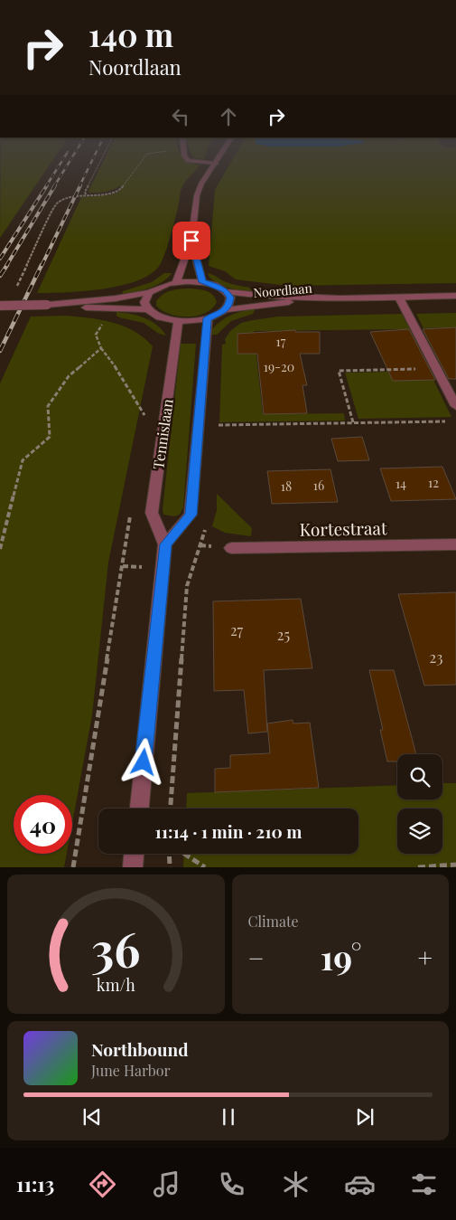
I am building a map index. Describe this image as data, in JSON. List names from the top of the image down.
{
  "streets": {
    "street": ["Noordlaan", "Tennislaan", "Kortestraat"]
  },
  "crossings": [
    ["Noordlaan", "Tennislaan"]
  ],
  "house_numbers": [
    "17",
    "19-20",
    "12",
    "14",
    "16",
    "18",
    "27",
    "25",
    "23"
  ],
  "page": {
    "turn": ["140 m", "Noordlaan"],
    "limit": "40",
    "trip": "11:14 · 1 min · 210 m",
    "tile": "Climate",
    "heat": ["−", "19°", "+"],
    "song": ["Northbound", "June Harbor"],
    "tabs": "11:13",
    "gauge": ["36", "km/h"]
  }
}
